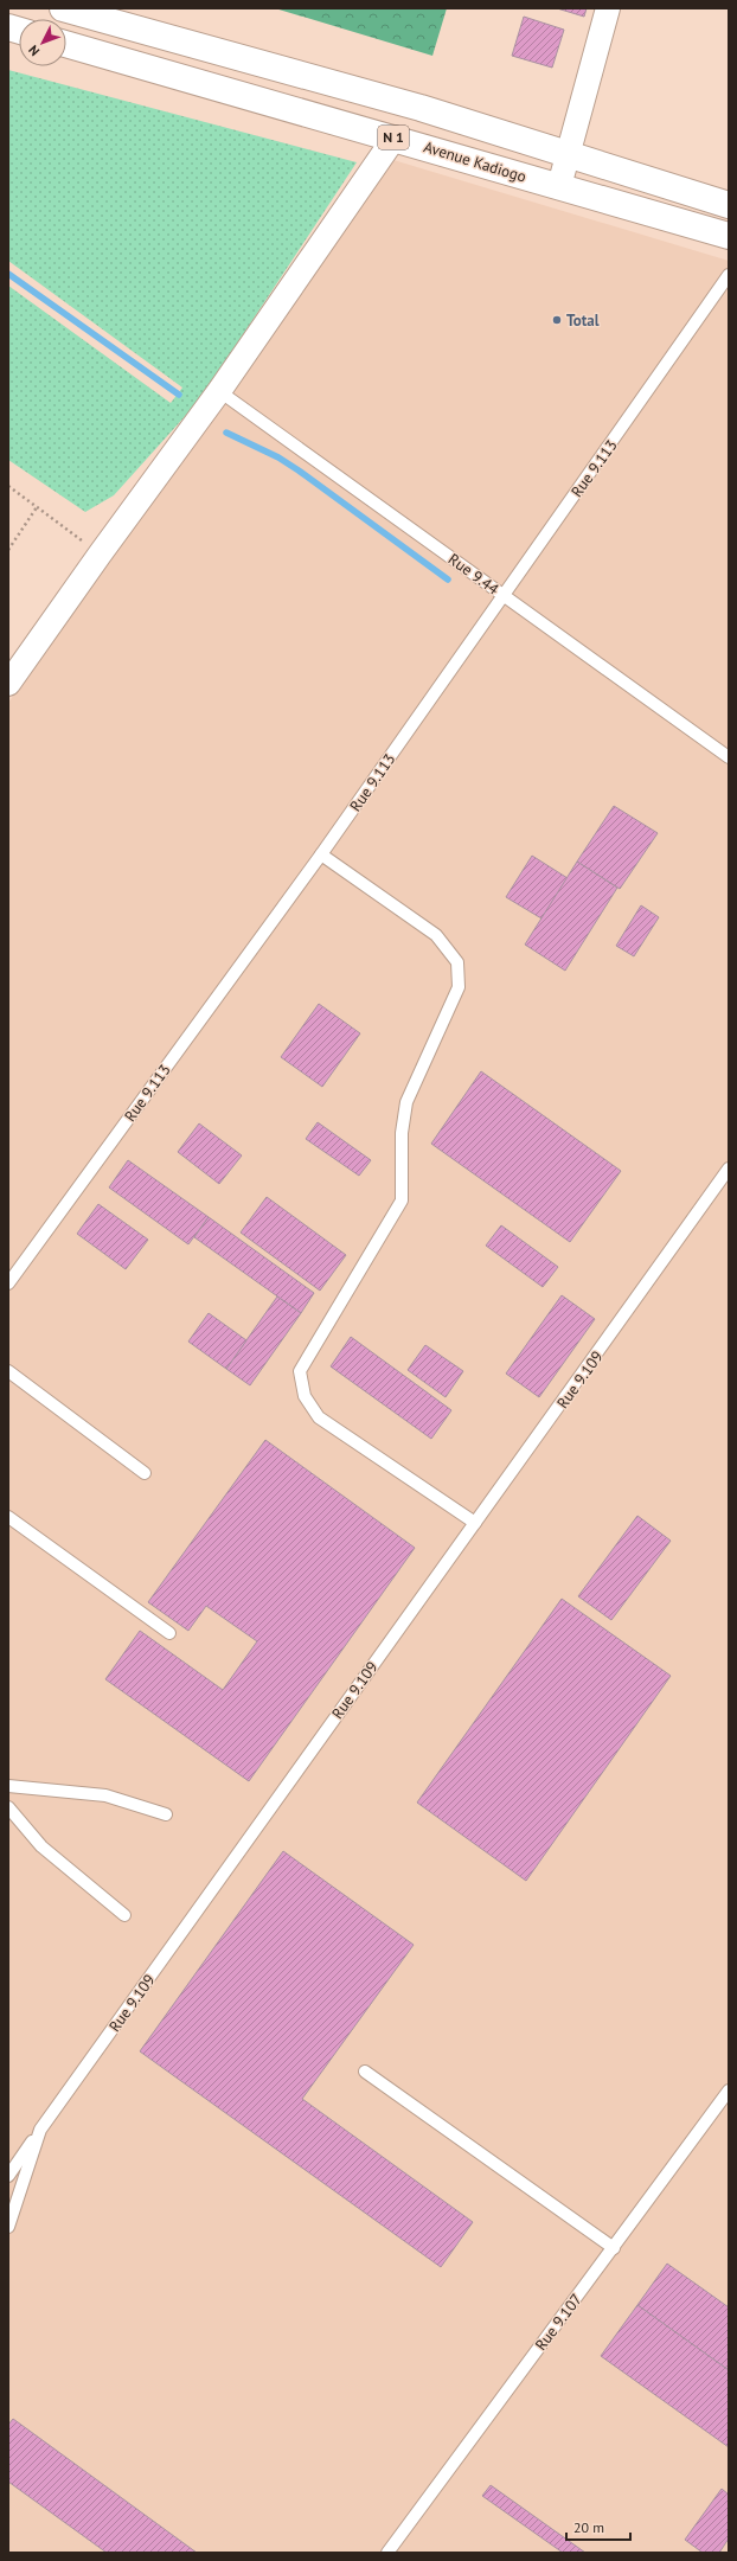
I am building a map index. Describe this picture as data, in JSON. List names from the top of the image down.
{
  "streets": {
    "highway": ["N 1", "Avenue Kadiogo"],
    "lane": [
      "Rue 9.113",
      "Rue 9.44",
      "Rue 9.109",
      "Rue 9.107"
    ]
  },
  "crossings": [
    ["Rue 9.113", "Rue 9.44"]
  ],
  "places": ["Total"],
  "scale_bar": "20 m",
  "north": "bottom left"
}
